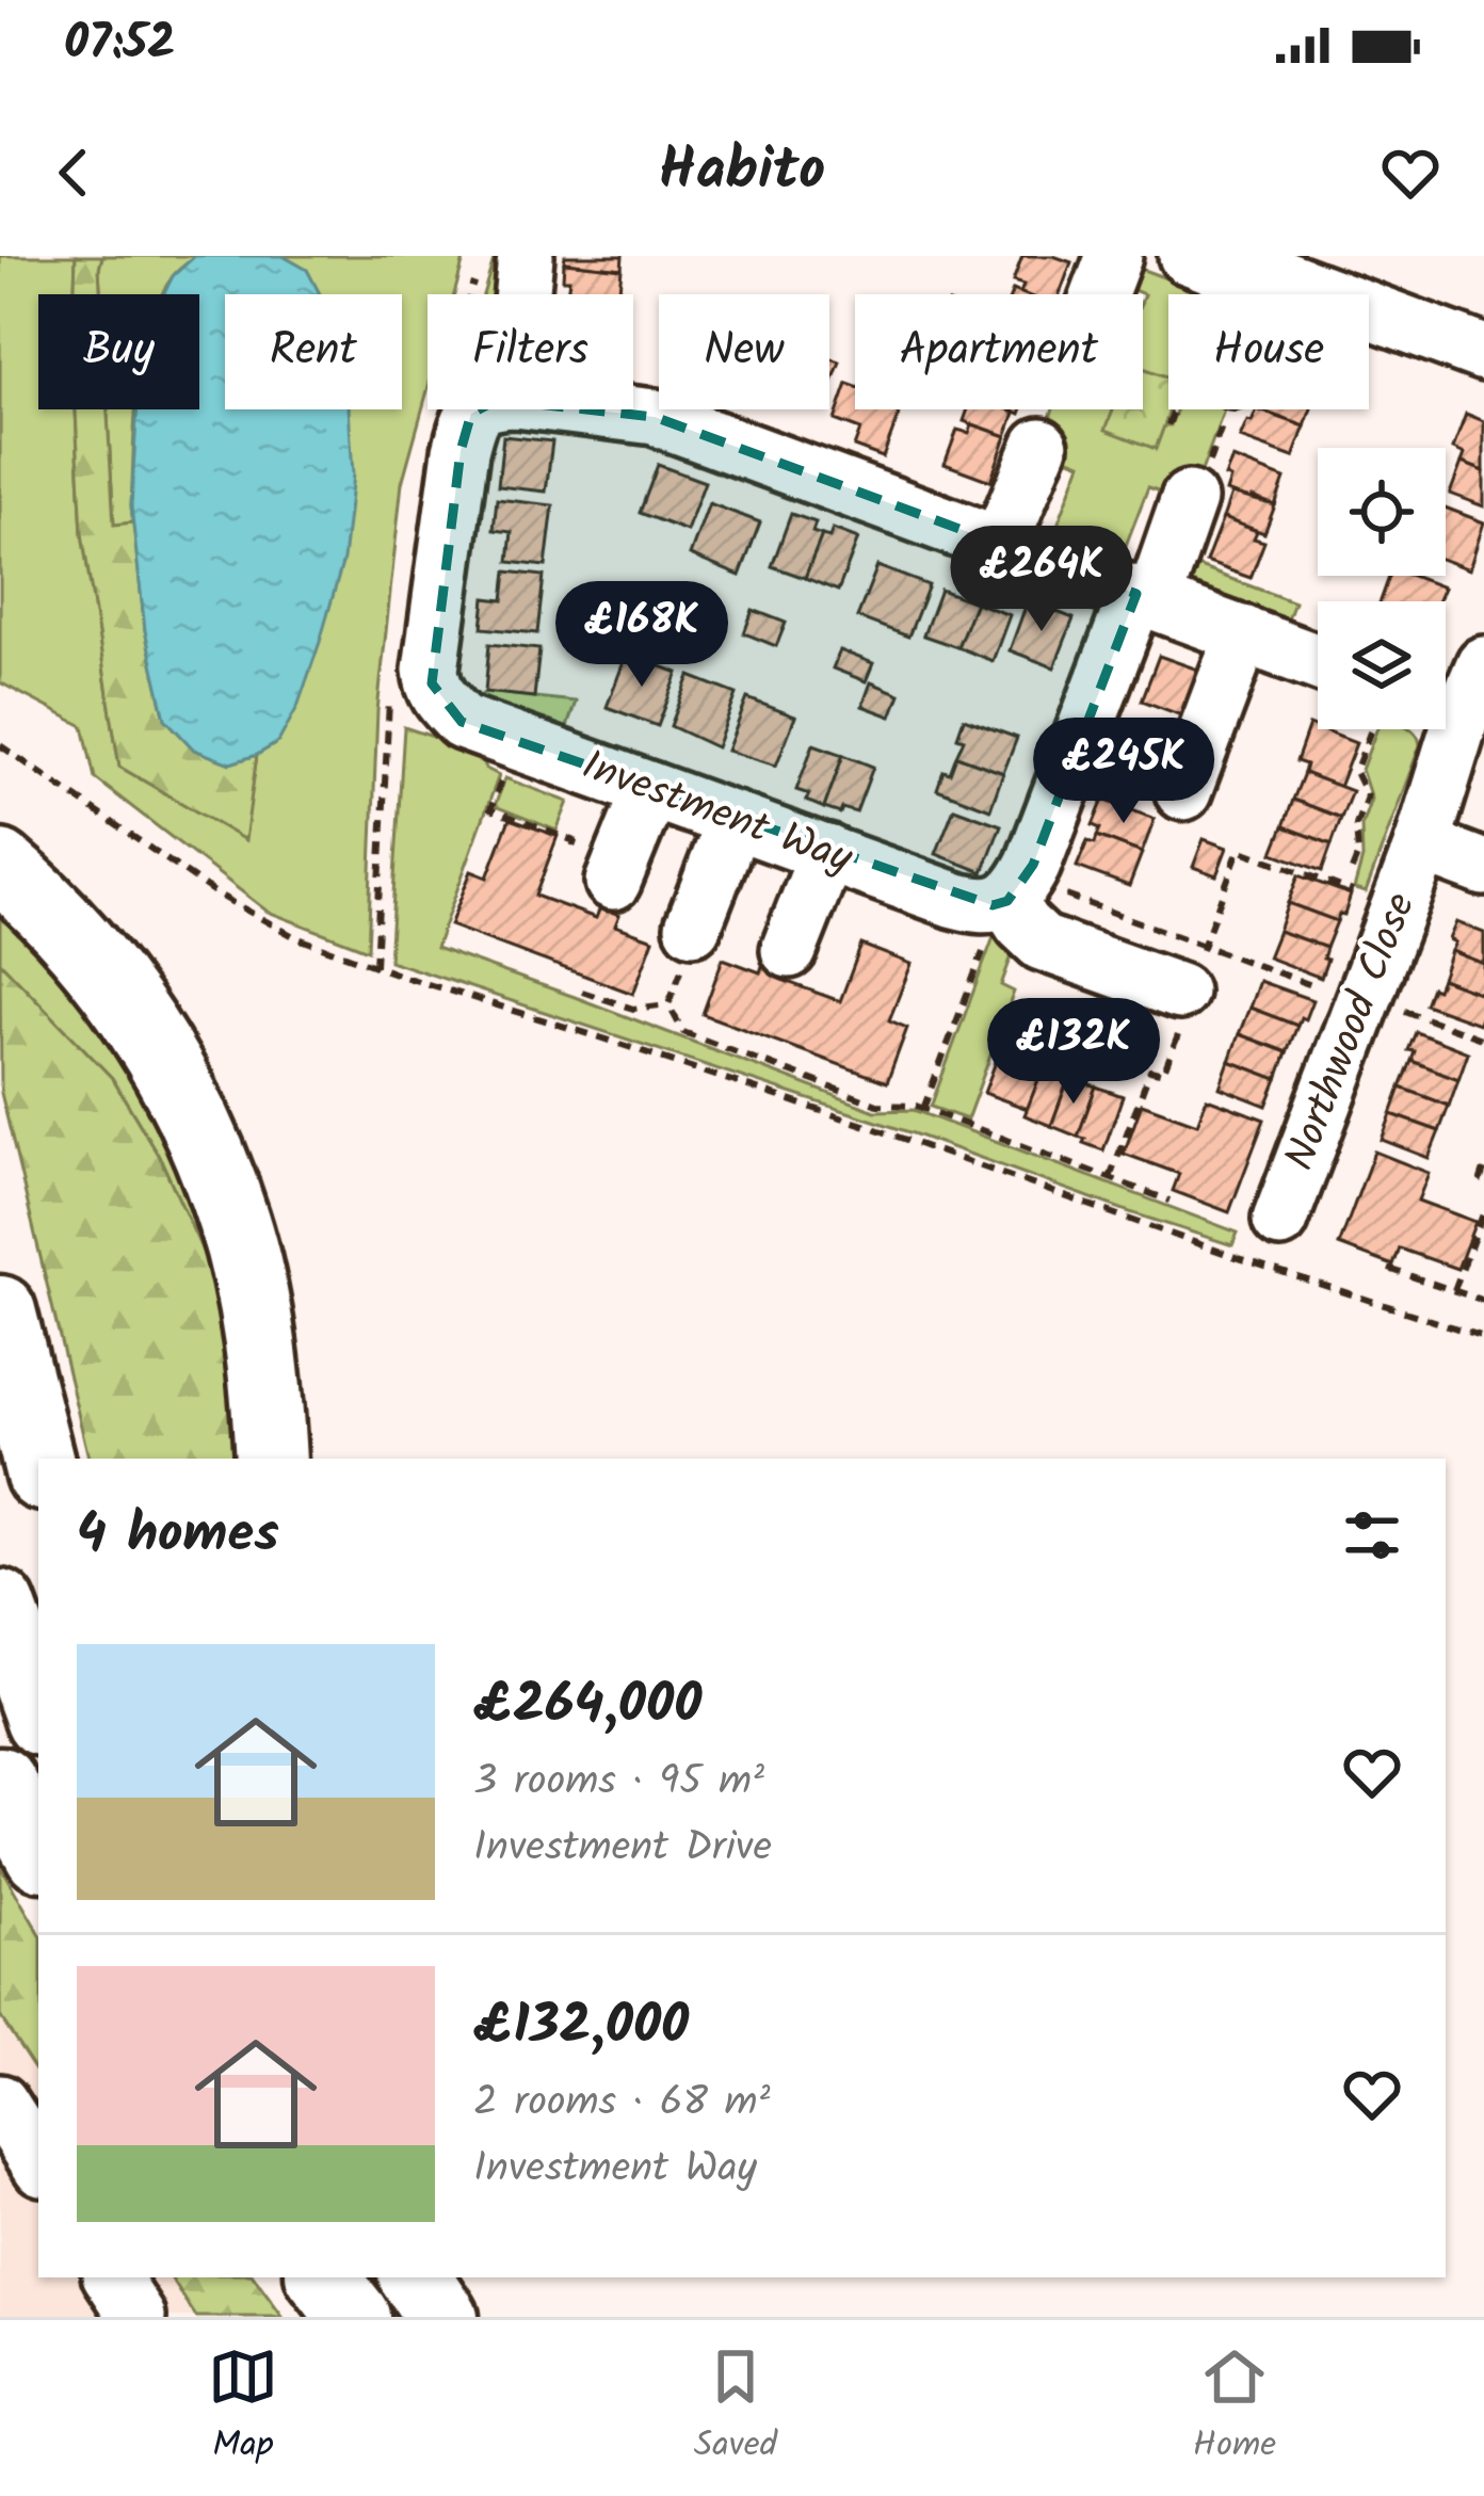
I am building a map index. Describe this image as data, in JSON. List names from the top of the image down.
{
  "streets": {
    "street": ["Investment Way", "Northwood Close"]
  },
  "page": {
    "status": "07:52",
    "header": "Habito",
    "chip": [
      "Buy",
      "Rent",
      "Filters",
      "New",
      "Apartment",
      "House"
    ],
    "price": [
      "£264K",
      "£168K",
      "£245K",
      "£132K"
    ],
    "heading": "4 homes",
    "list": [
      {
        "name": "£264,000",
        "note": "3 rooms · 95 m² · Investment Drive"
      },
      {
        "name": "£132,000",
        "note": "2 rooms · 68 m² · Investment Way"
      }
    ],
    "tabs": ["Map", "Saved", "Home"]
  }
}
